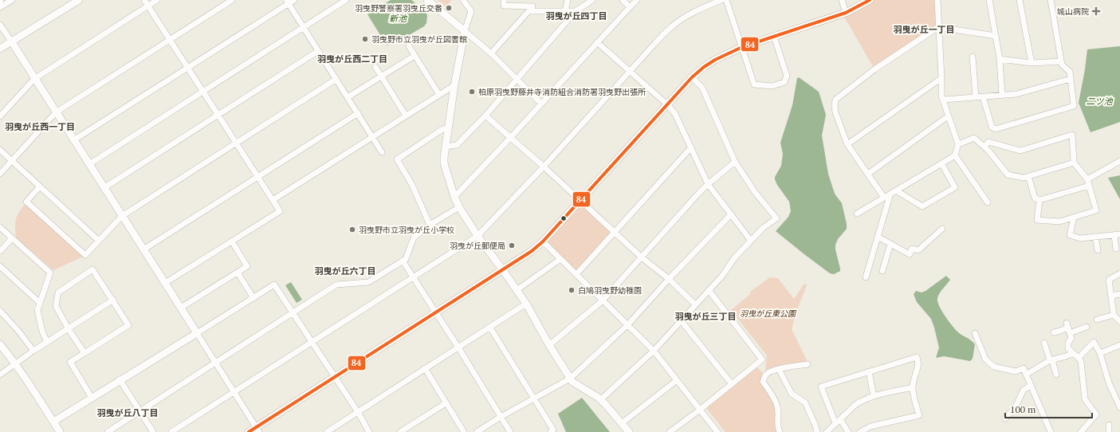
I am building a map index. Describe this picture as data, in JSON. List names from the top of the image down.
{
  "districts": [
    "羽曳が丘四丁目",
    "羽曳が丘一丁目",
    "羽曳が丘西二丁目",
    "羽曳が丘西一丁目",
    "羽曳が丘六丁目",
    "羽曳が丘三丁目",
    "羽曳が丘八丁目"
  ],
  "water": ["新池", "二ツ池"],
  "parks": ["羽曳が丘東公園"],
  "places": {
    "other": [
      "羽曳野警察署羽曳丘交番",
      "羽曳野市立羽曳が丘図書館",
      "柏原羽曳野藤井寺消防組合消防署羽曳野出張所",
      "羽曳野市立羽曳が丘小学校",
      "羽曳が丘郵便局",
      "白鳩羽曳野幼稚園"
    ],
    "health": ["城山病院"]
  },
  "lines": ["transit line 84"],
  "scale_bar": "100 m"
}
